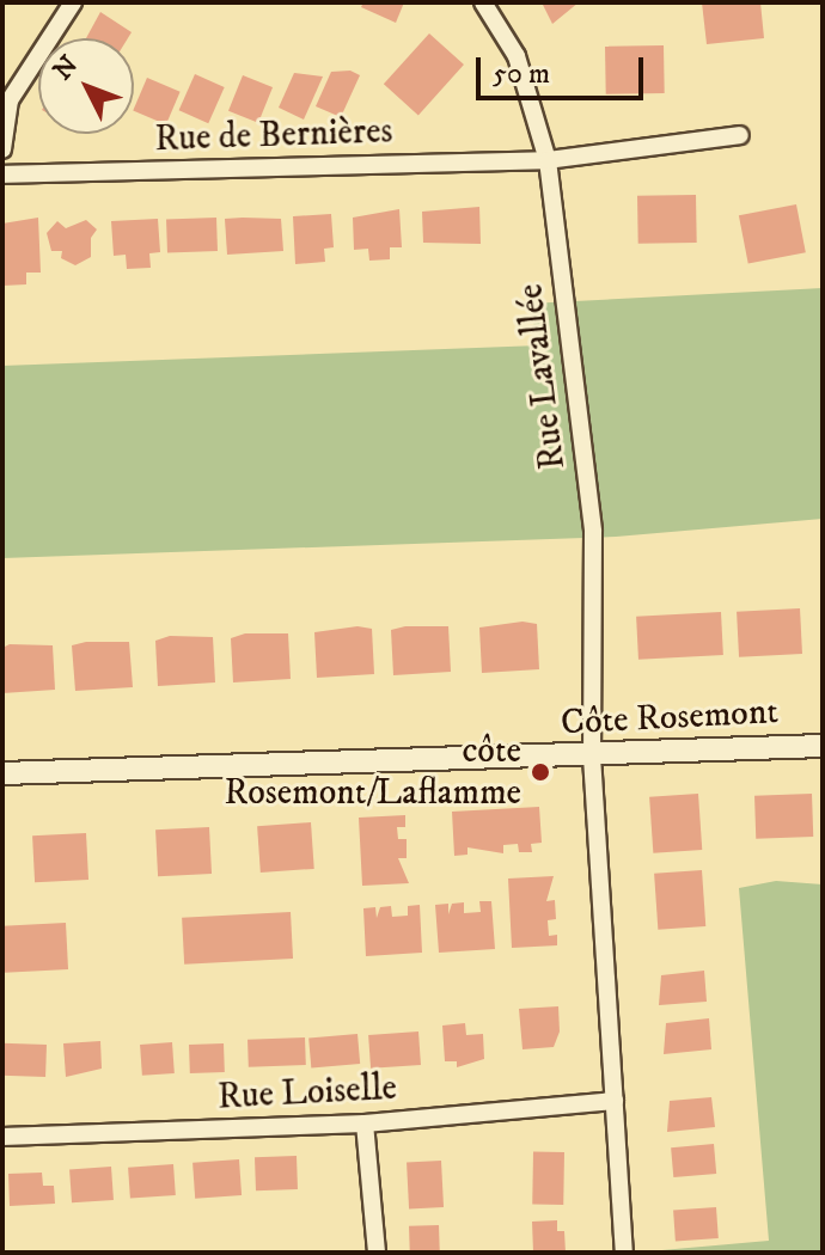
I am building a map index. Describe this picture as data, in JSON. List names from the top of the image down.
{
  "streets": {
    "street": [
      "Rue de Bernières",
      "Rue Lavallée",
      "Côte Rosemont",
      "Rue Loiselle"
    ]
  },
  "crossings": [
    ["Rue de Bernières", "Rue Lavallée"],
    ["Rue Lavallée", "Côte Rosemont"],
    ["Rue Lavallée", "Rue Loiselle"]
  ],
  "places": ["côte Rosemont/Laflamme"],
  "scale_bar": "50 m",
  "north": "top left"
}
